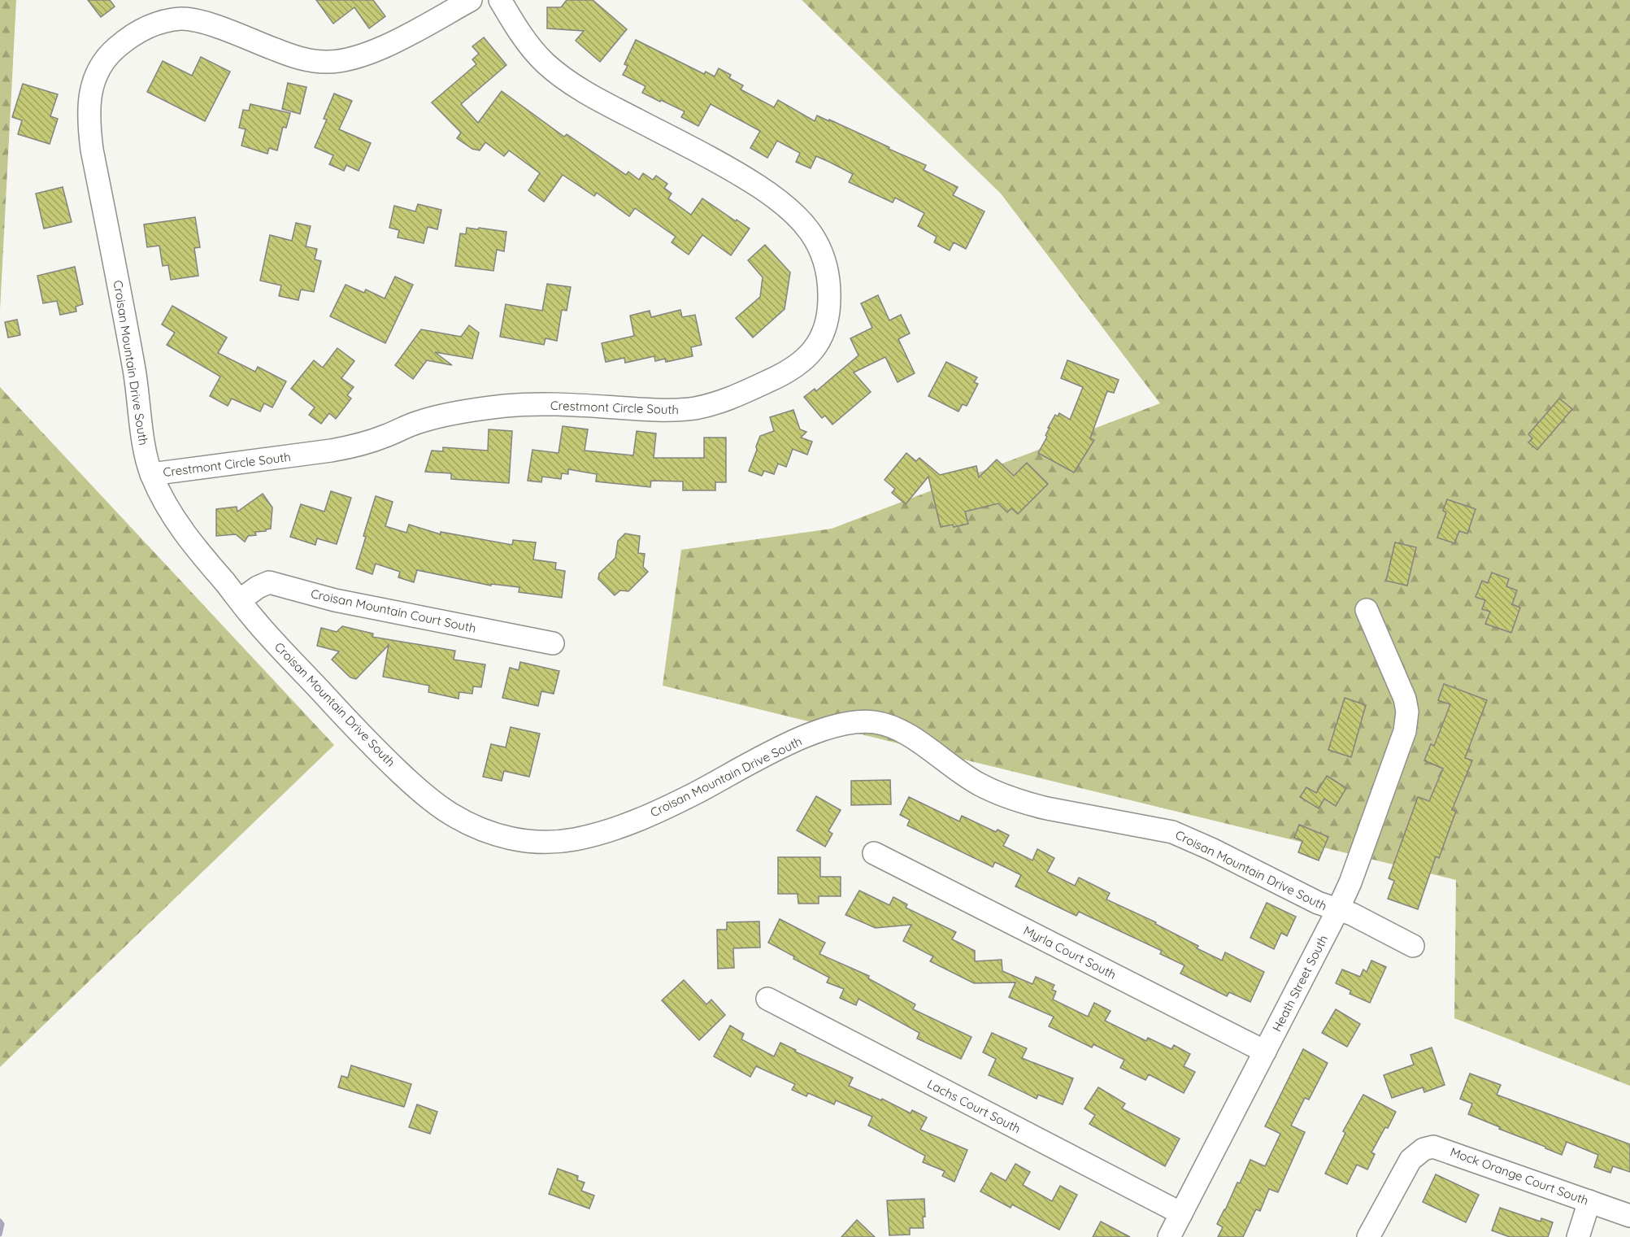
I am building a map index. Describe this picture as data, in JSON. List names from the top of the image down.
{
  "streets": {
    "street": [
      "Croisan Mountain Drive South",
      "Crestmont Circle South",
      "Croisan Mountain Court South",
      "Myrla Court South",
      "Heath Street South",
      "Lachs Court South",
      "Mock Orange Court South"
    ]
  },
  "crossings": [
    ["Croisan Mountain Drive South", "Crestmont Circle South"],
    ["Croisan Mountain Drive South", "Croisan Mountain Court South"],
    ["Croisan Mountain Drive South", "Heath Street South"],
    ["Myrla Court South", "Heath Street South"],
    ["Heath Street South", "Lachs Court South"]
  ]
}
